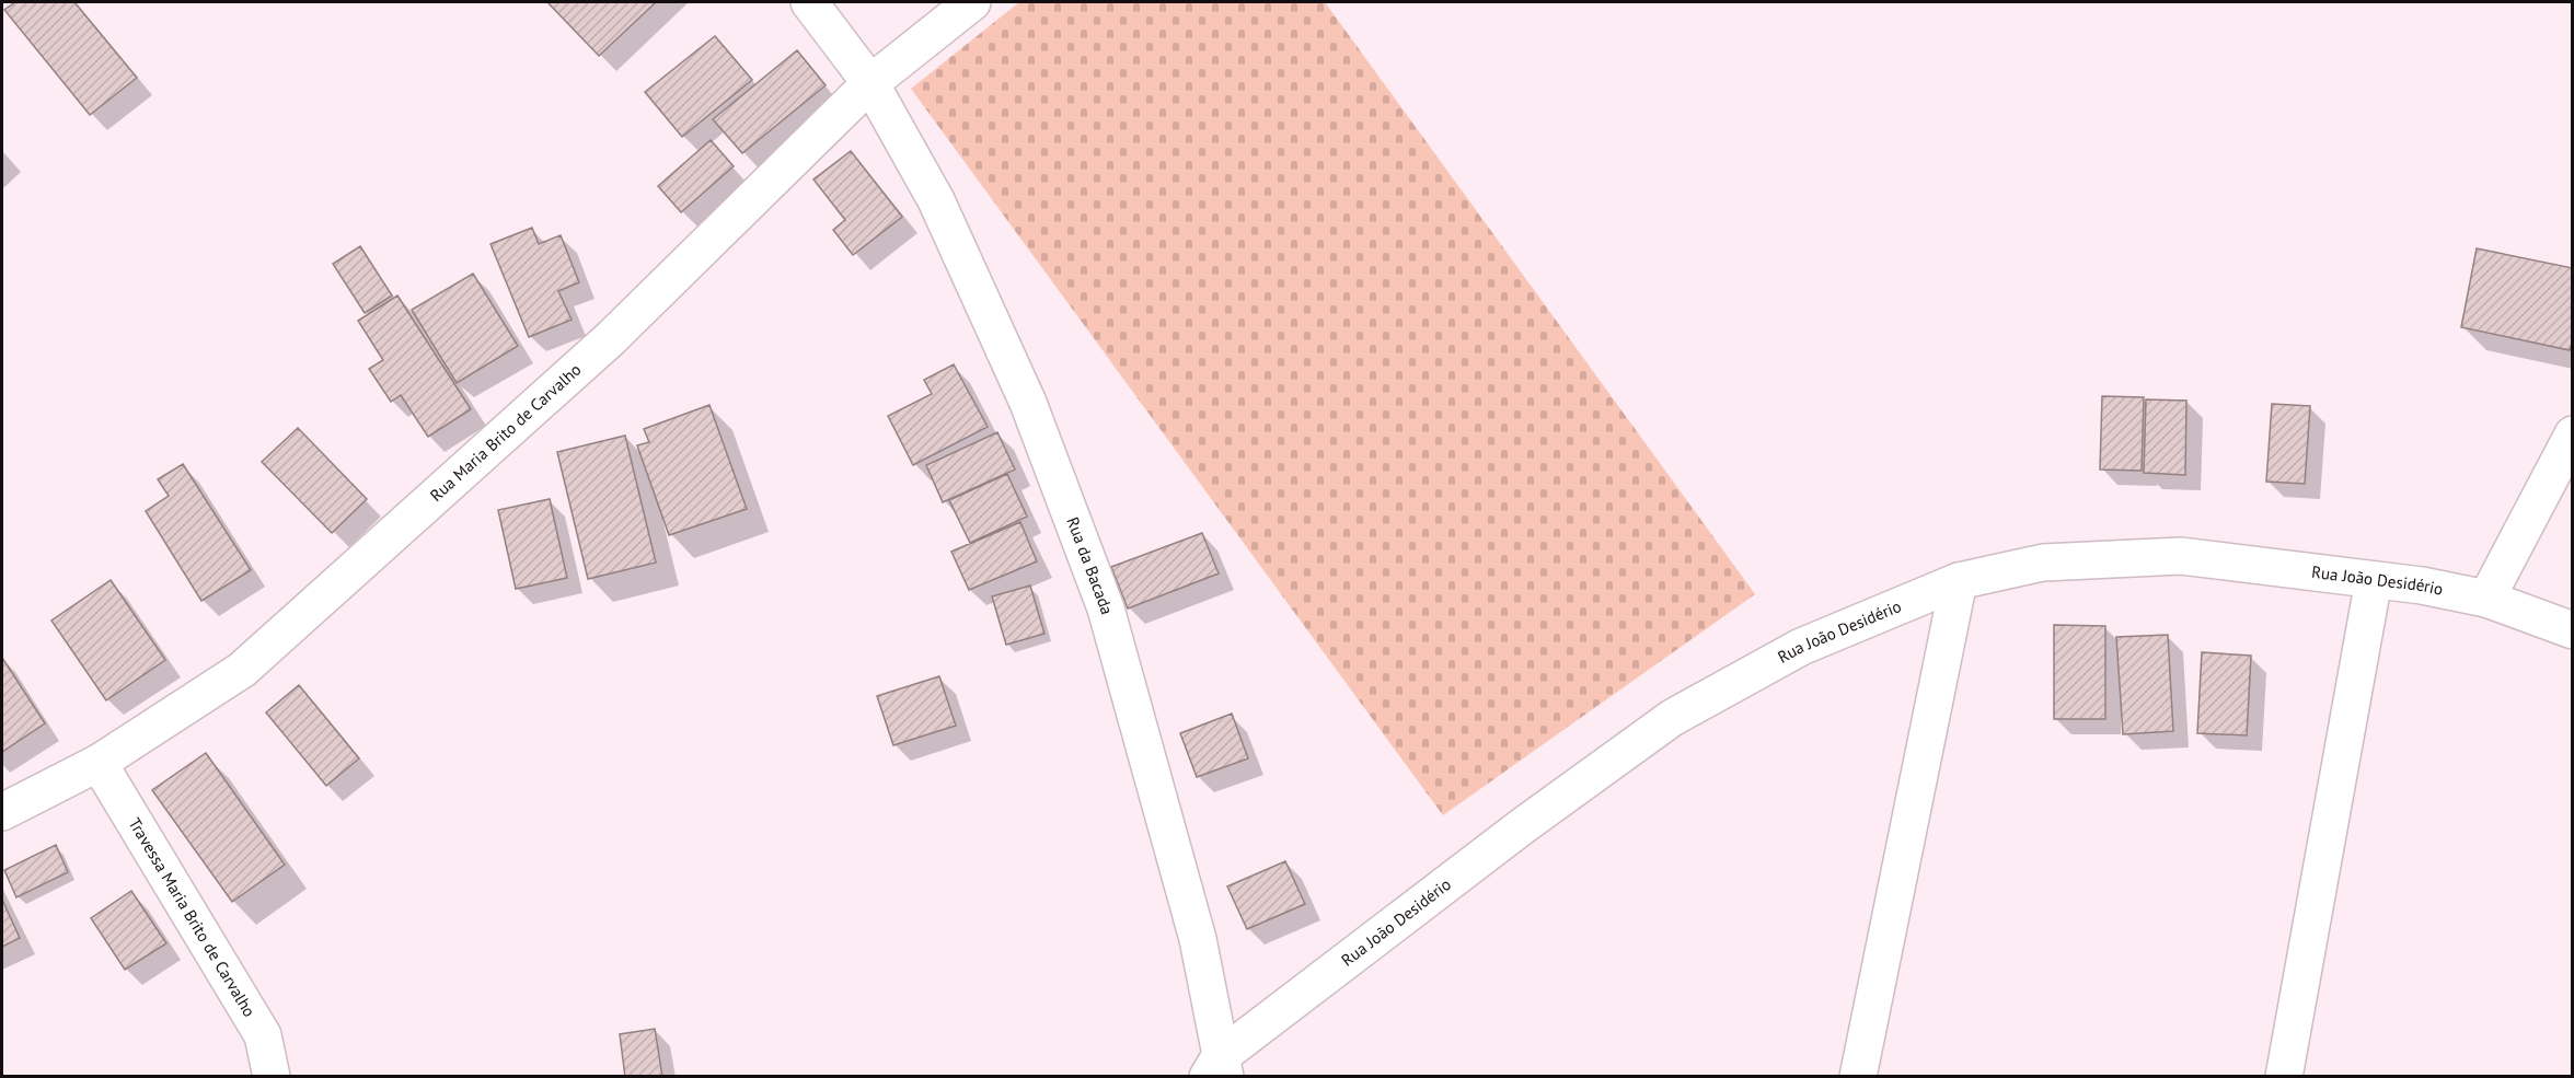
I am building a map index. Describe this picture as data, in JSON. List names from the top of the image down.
{
  "streets": {
    "street": [
      "Rua Maria Brito de Carvalho",
      "Rua da Bacada",
      "Rua João Desidério",
      "Travessa Maria Brito de Carvalho"
    ]
  },
  "crossings": [
    ["Rua Maria Brito de Carvalho", "Rua da Bacada"],
    ["Rua Maria Brito de Carvalho", "Travessa Maria Brito de Carvalho"],
    ["Rua da Bacada", "Rua João Desidério"]
  ]
}
